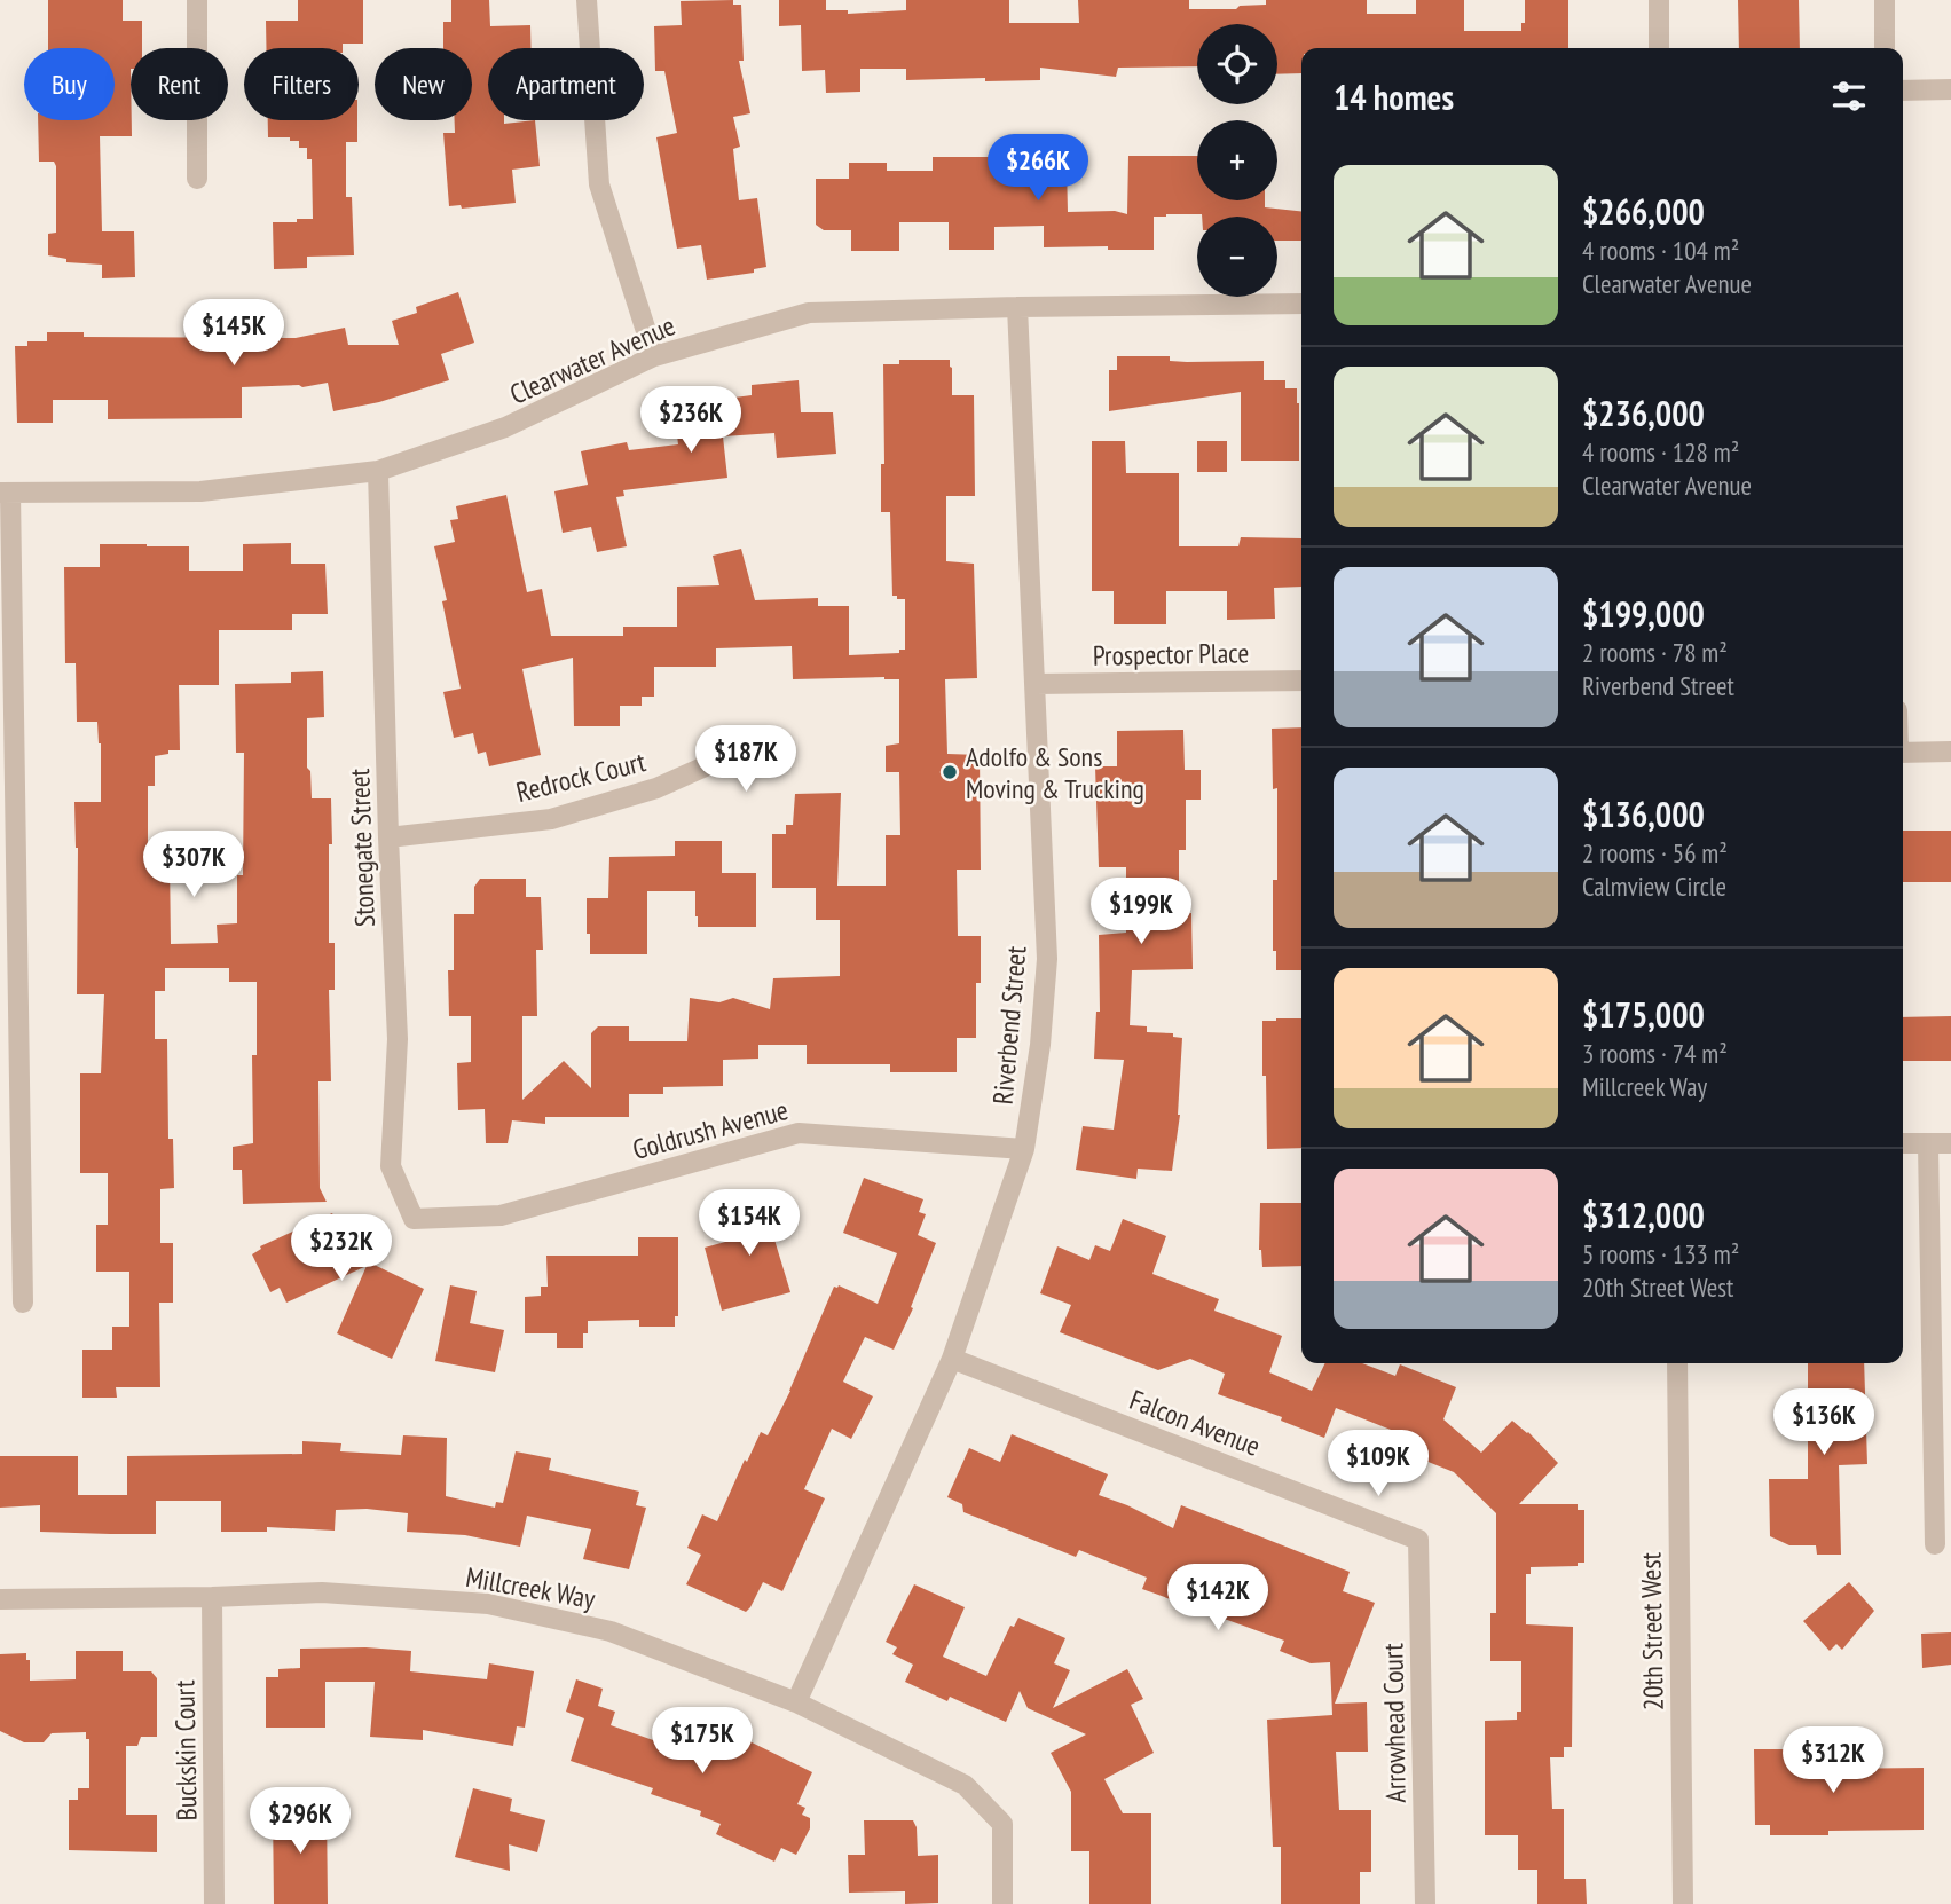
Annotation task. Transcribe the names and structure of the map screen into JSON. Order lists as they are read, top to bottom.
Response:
{
  "streets": {
    "street": [
      "Clearwater Avenue",
      "Prospector Place",
      "Redrock Court",
      "Stonegate Street",
      "Riverbend Street",
      "Goldrush Avenue",
      "Falcon Avenue",
      "Millcreek Way",
      "20th Street West",
      "Arrowhead Court",
      "Buckskin Court"
    ]
  },
  "crossings": [
    ["Clearwater Avenue", "Stonegate Street"],
    ["Clearwater Avenue", "Riverbend Street"],
    ["Prospector Place", "Riverbend Street"],
    ["Redrock Court", "Stonegate Street"],
    ["Stonegate Street", "Goldrush Avenue"],
    ["Riverbend Street", "Goldrush Avenue"],
    ["Riverbend Street", "Falcon Avenue"],
    ["Riverbend Street", "Millcreek Way"],
    ["Falcon Avenue", "Arrowhead Court"],
    ["Millcreek Way", "Buckskin Court"]
  ],
  "places": ["Adolfo & Sons Moving & Trucking"],
  "page": {
    "map_buttons": ["+", "−"],
    "chip": [
      "Buy",
      "Rent",
      "Filters",
      "New",
      "Apartment"
    ],
    "heading": "14 homes",
    "price": [
      "$266K",
      "$145K",
      "$236K",
      "$187K",
      "$307K",
      "$199K",
      "$154K",
      "$232K",
      "$136K",
      "$109K",
      "$142K",
      "$175K",
      "$312K",
      "$296K"
    ],
    "list": [
      {
        "name": "$266,000",
        "note": "4 rooms · 104 m² · Clearwater Avenue"
      },
      {
        "name": "$236,000",
        "note": "4 rooms · 128 m² · Clearwater Avenue"
      },
      {
        "name": "$199,000",
        "note": "2 rooms · 78 m² · Riverbend Street"
      },
      {
        "name": "$136,000",
        "note": "2 rooms · 56 m² · Calmview Circle"
      },
      {
        "name": "$175,000",
        "note": "3 rooms · 74 m² · Millcreek Way"
      },
      {
        "name": "$312,000",
        "note": "5 rooms · 133 m² · 20th Street West"
      }
    ]
  }
}
